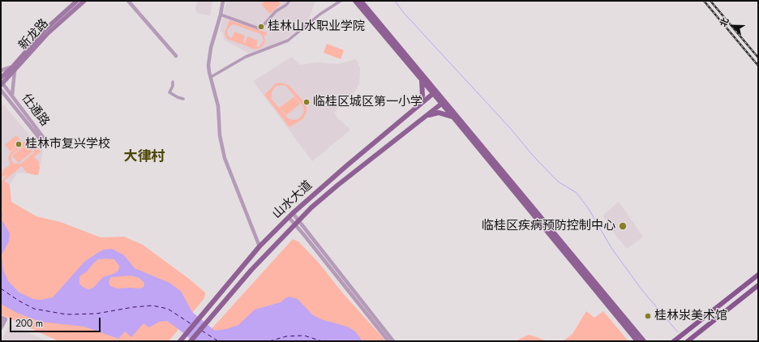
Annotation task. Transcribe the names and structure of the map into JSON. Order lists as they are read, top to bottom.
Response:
{
  "streets": {
    "main road": ["新龙路", "山水大道"],
    "street": ["仕通路"]
  },
  "crossings": [
    ["新龙路", "仕通路"]
  ],
  "districts": ["大律村"],
  "places": [
    "桂林山水职业学院",
    "临桂区城区第一小学",
    "桂林市复兴学校",
    "临桂区疾病预防控制中心",
    "桂林汖美术馆"
  ],
  "scale_bar": "200 m",
  "north": "top left"
}
